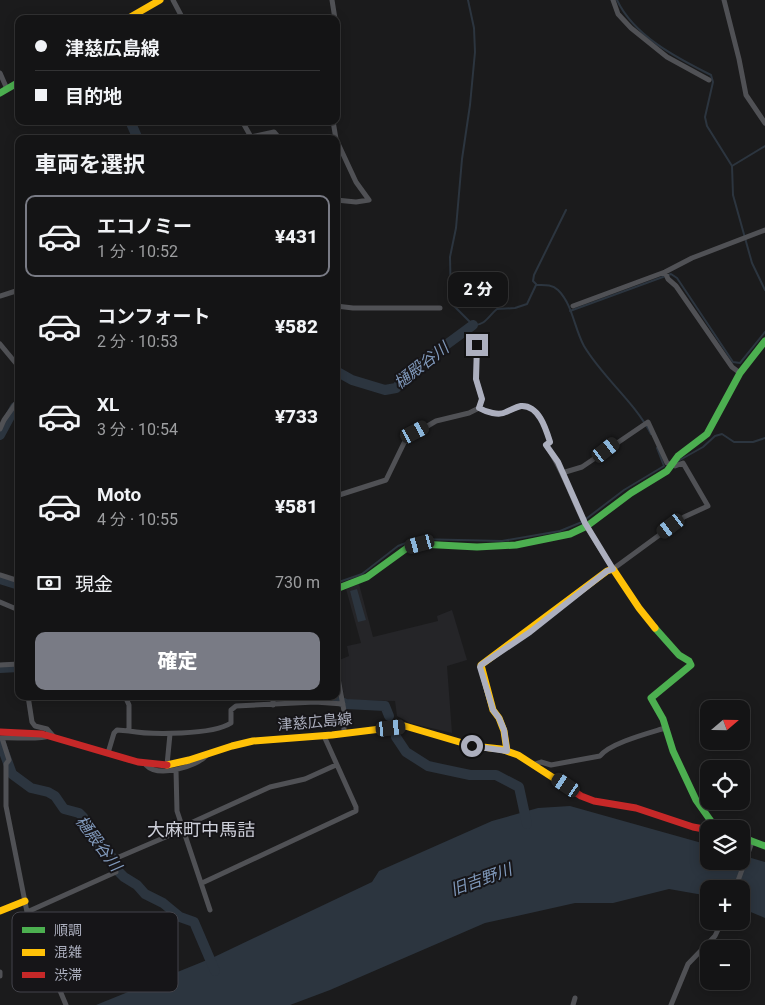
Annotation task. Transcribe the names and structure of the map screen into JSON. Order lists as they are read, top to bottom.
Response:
{
  "streets": {
    "street": ["津慈広島線"]
  },
  "districts": ["大麻町中馬詰"],
  "water": ["樋殿谷川", "旧吉野川"],
  "legend": ["順調", "混雑", "渋滞"],
  "north": "right",
  "page": {
    "banner": ["津慈広島線", "目的地"],
    "heading": "車両を選択",
    "list": [
      {
        "name": "エコノミー",
        "note": "1 分 · 10:52",
        "value": "¥431"
      },
      {
        "name": "コンフォート",
        "note": "2 分 · 10:53",
        "value": "¥582"
      },
      {
        "name": "XL",
        "note": "3 分 · 10:54",
        "value": "¥733"
      },
      {
        "name": "Moto",
        "note": "4 分 · 10:55",
        "value": "¥581"
      }
    ],
    "bubble": "2 分",
    "pay": ["現金", "730 m"],
    "buttons": "確定",
    "map_buttons": ["+", "−"]
  }
}
